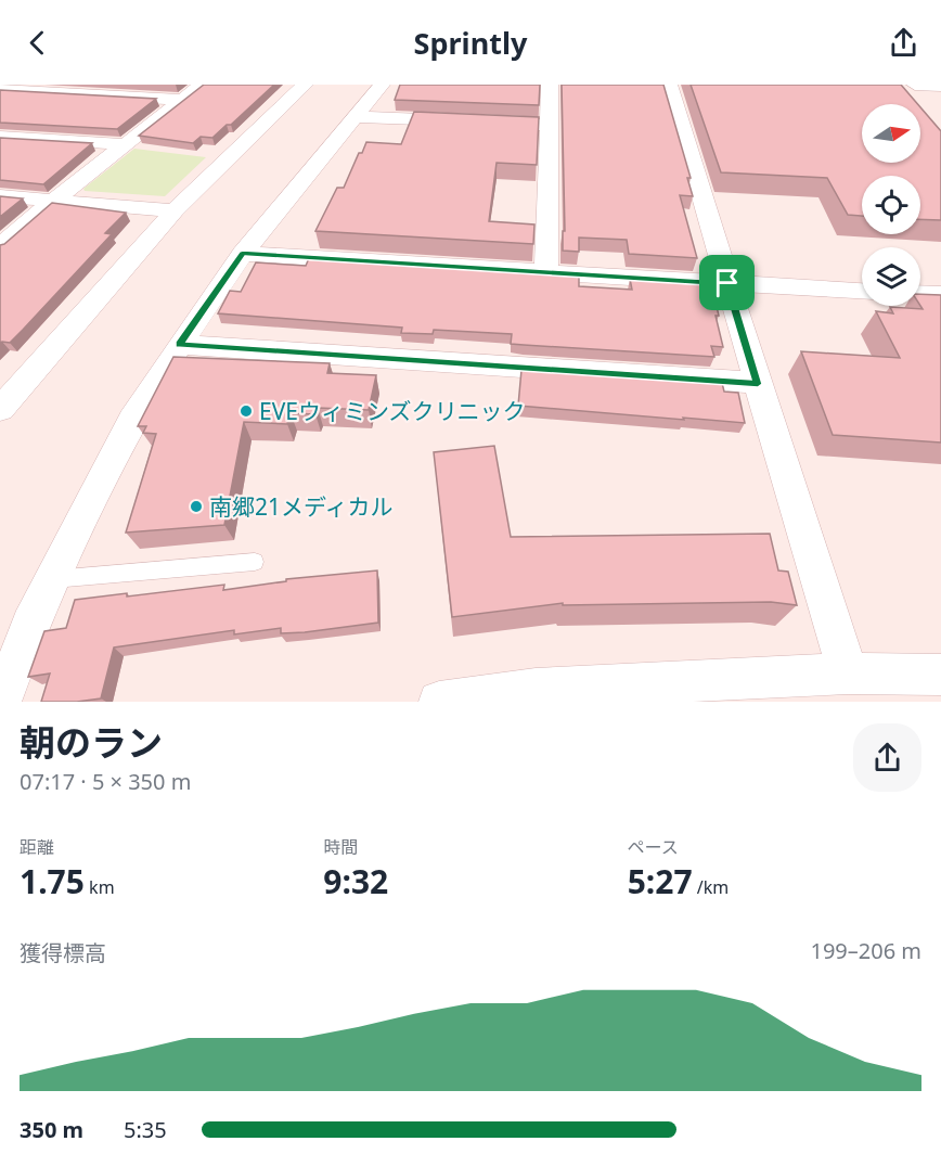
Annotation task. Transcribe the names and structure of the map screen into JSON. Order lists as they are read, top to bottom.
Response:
{
  "places": ["EVEウィミンズクリニック", "南郷21メディカル"],
  "north": "right",
  "page": {
    "header": "Sprintly",
    "heading": ["朝のラン", "07:17 · 5 × 350 m"],
    "stats": [
      ["距離", "1.75 km"],
      ["時間", "9:32"],
      ["ペース", "5:27 /km"]
    ],
    "chart": ["獲得標高", "199–206 m"],
    "list": [
      {
        "name": "350 m",
        "note": "5:35"
      }
    ]
  }
}
